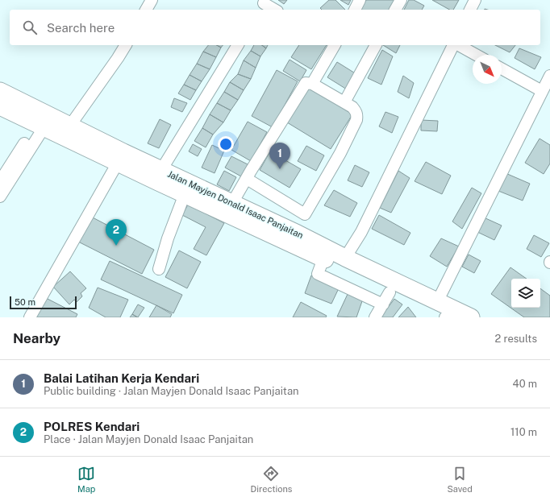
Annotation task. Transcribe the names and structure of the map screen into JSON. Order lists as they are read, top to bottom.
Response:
{
  "streets": {
    "highway": ["Jalan Mayjen Donald Isaac Panjaitan"]
  },
  "scale_bar": "50 m",
  "north": "bottom right",
  "page": {
    "search": "Search here",
    "pins": ["1", "2"],
    "scale": "50 m",
    "heading": ["Nearby", "2 results"],
    "list": [
      {
        "mark": "1",
        "name": "Balai Latihan Kerja Kendari",
        "note": "Public building · Jalan Mayjen Donald Isaac Panjaitan",
        "value": "40 m"
      },
      {
        "mark": "2",
        "name": "POLRES Kendari",
        "note": "Place · Jalan Mayjen Donald Isaac Panjaitan",
        "value": "110 m"
      }
    ],
    "nav": ["Map", "Directions", "Saved"]
  }
}
